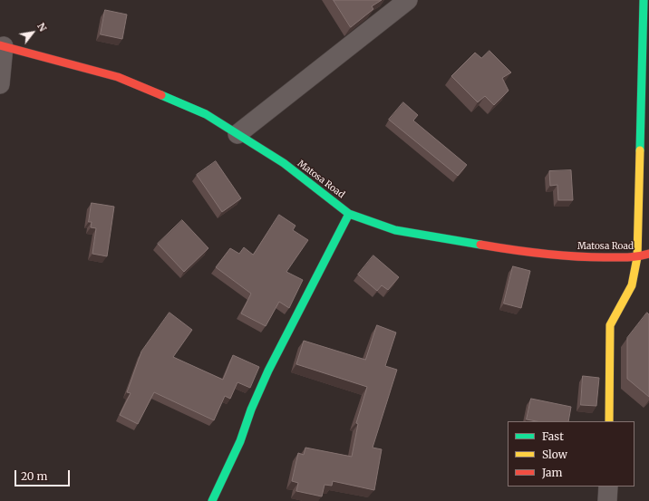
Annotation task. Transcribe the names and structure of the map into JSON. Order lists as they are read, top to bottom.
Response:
{
  "streets": {
    "street": ["Matosa Road"]
  },
  "legend": ["Fast", "Slow", "Jam"],
  "scale_bar": "20 m",
  "north": "top right"
}
